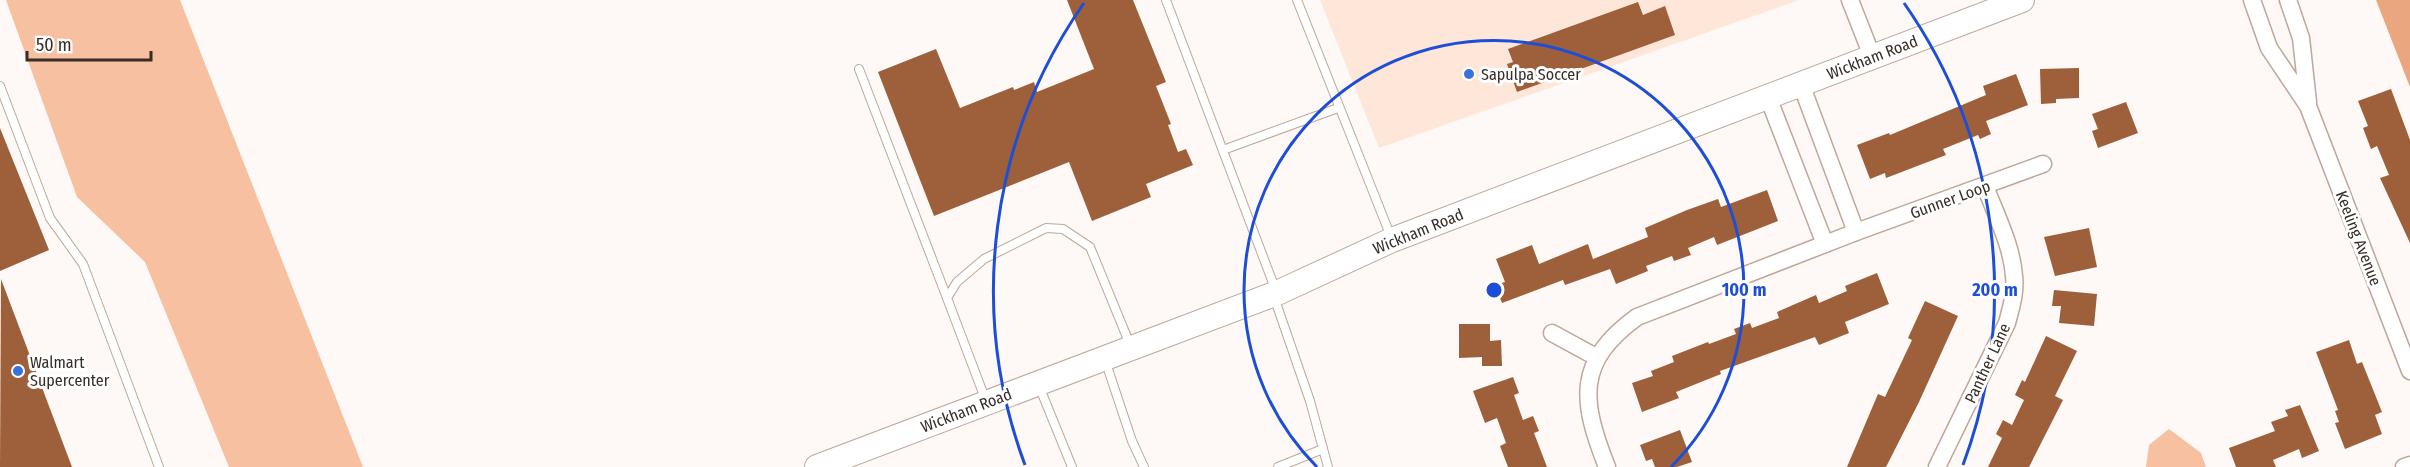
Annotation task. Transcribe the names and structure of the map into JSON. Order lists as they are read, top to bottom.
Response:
{
  "streets": {
    "street": [
      "Wickham Road",
      "Gunner Loop",
      "Keeling Avenue",
      "Panther Lane"
    ]
  },
  "crossings": [
    ["Gunner Loop", "Panther Lane"]
  ],
  "places": ["Sapulpa Soccer", "Walmart Supercenter"],
  "scale_bar": "50 m",
  "rings": ["100 m", "200 m"]
}
